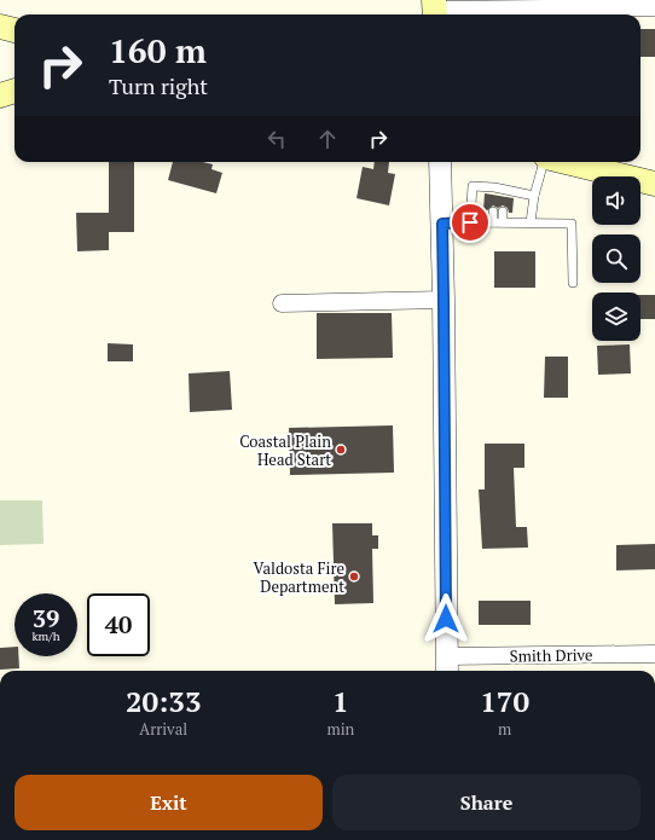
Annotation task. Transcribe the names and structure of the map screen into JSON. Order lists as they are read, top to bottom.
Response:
{
  "streets": {
    "street": ["Smith Drive"]
  },
  "places": ["Coastal Plain Head Start", "Valdosta Fire Department"],
  "page": {
    "turn": ["160 m", "Turn right"],
    "speed": "39 km/h",
    "limit": "40",
    "eta": [
      "20:33",
      "Arrival",
      "1",
      "min",
      "170",
      "m"
    ],
    "buttons": ["Exit", "Share"]
  }
}
